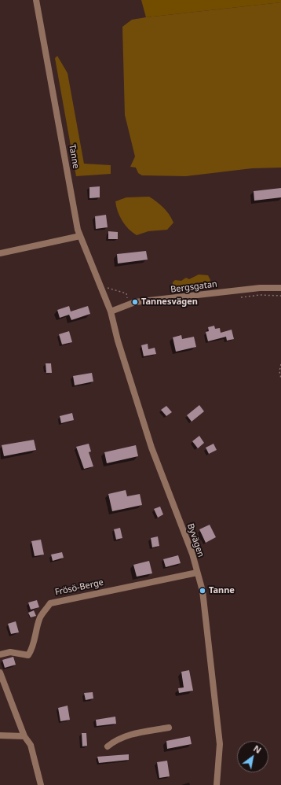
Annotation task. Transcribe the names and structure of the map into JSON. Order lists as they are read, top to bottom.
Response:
{
  "streets": {
    "street": [
      "Tanne",
      "Bergsgatan",
      "Byvägen",
      "Frösö-Berge"
    ]
  },
  "crossings": [
    ["Tanne", "Bergsgatan"],
    ["Tanne", "Byvägen"],
    ["Bergsgatan", "Byvägen"],
    ["Byvägen", "Frösö-Berge"]
  ],
  "places": ["Tannesvägen", "Tanne"],
  "north": "top right"
}
